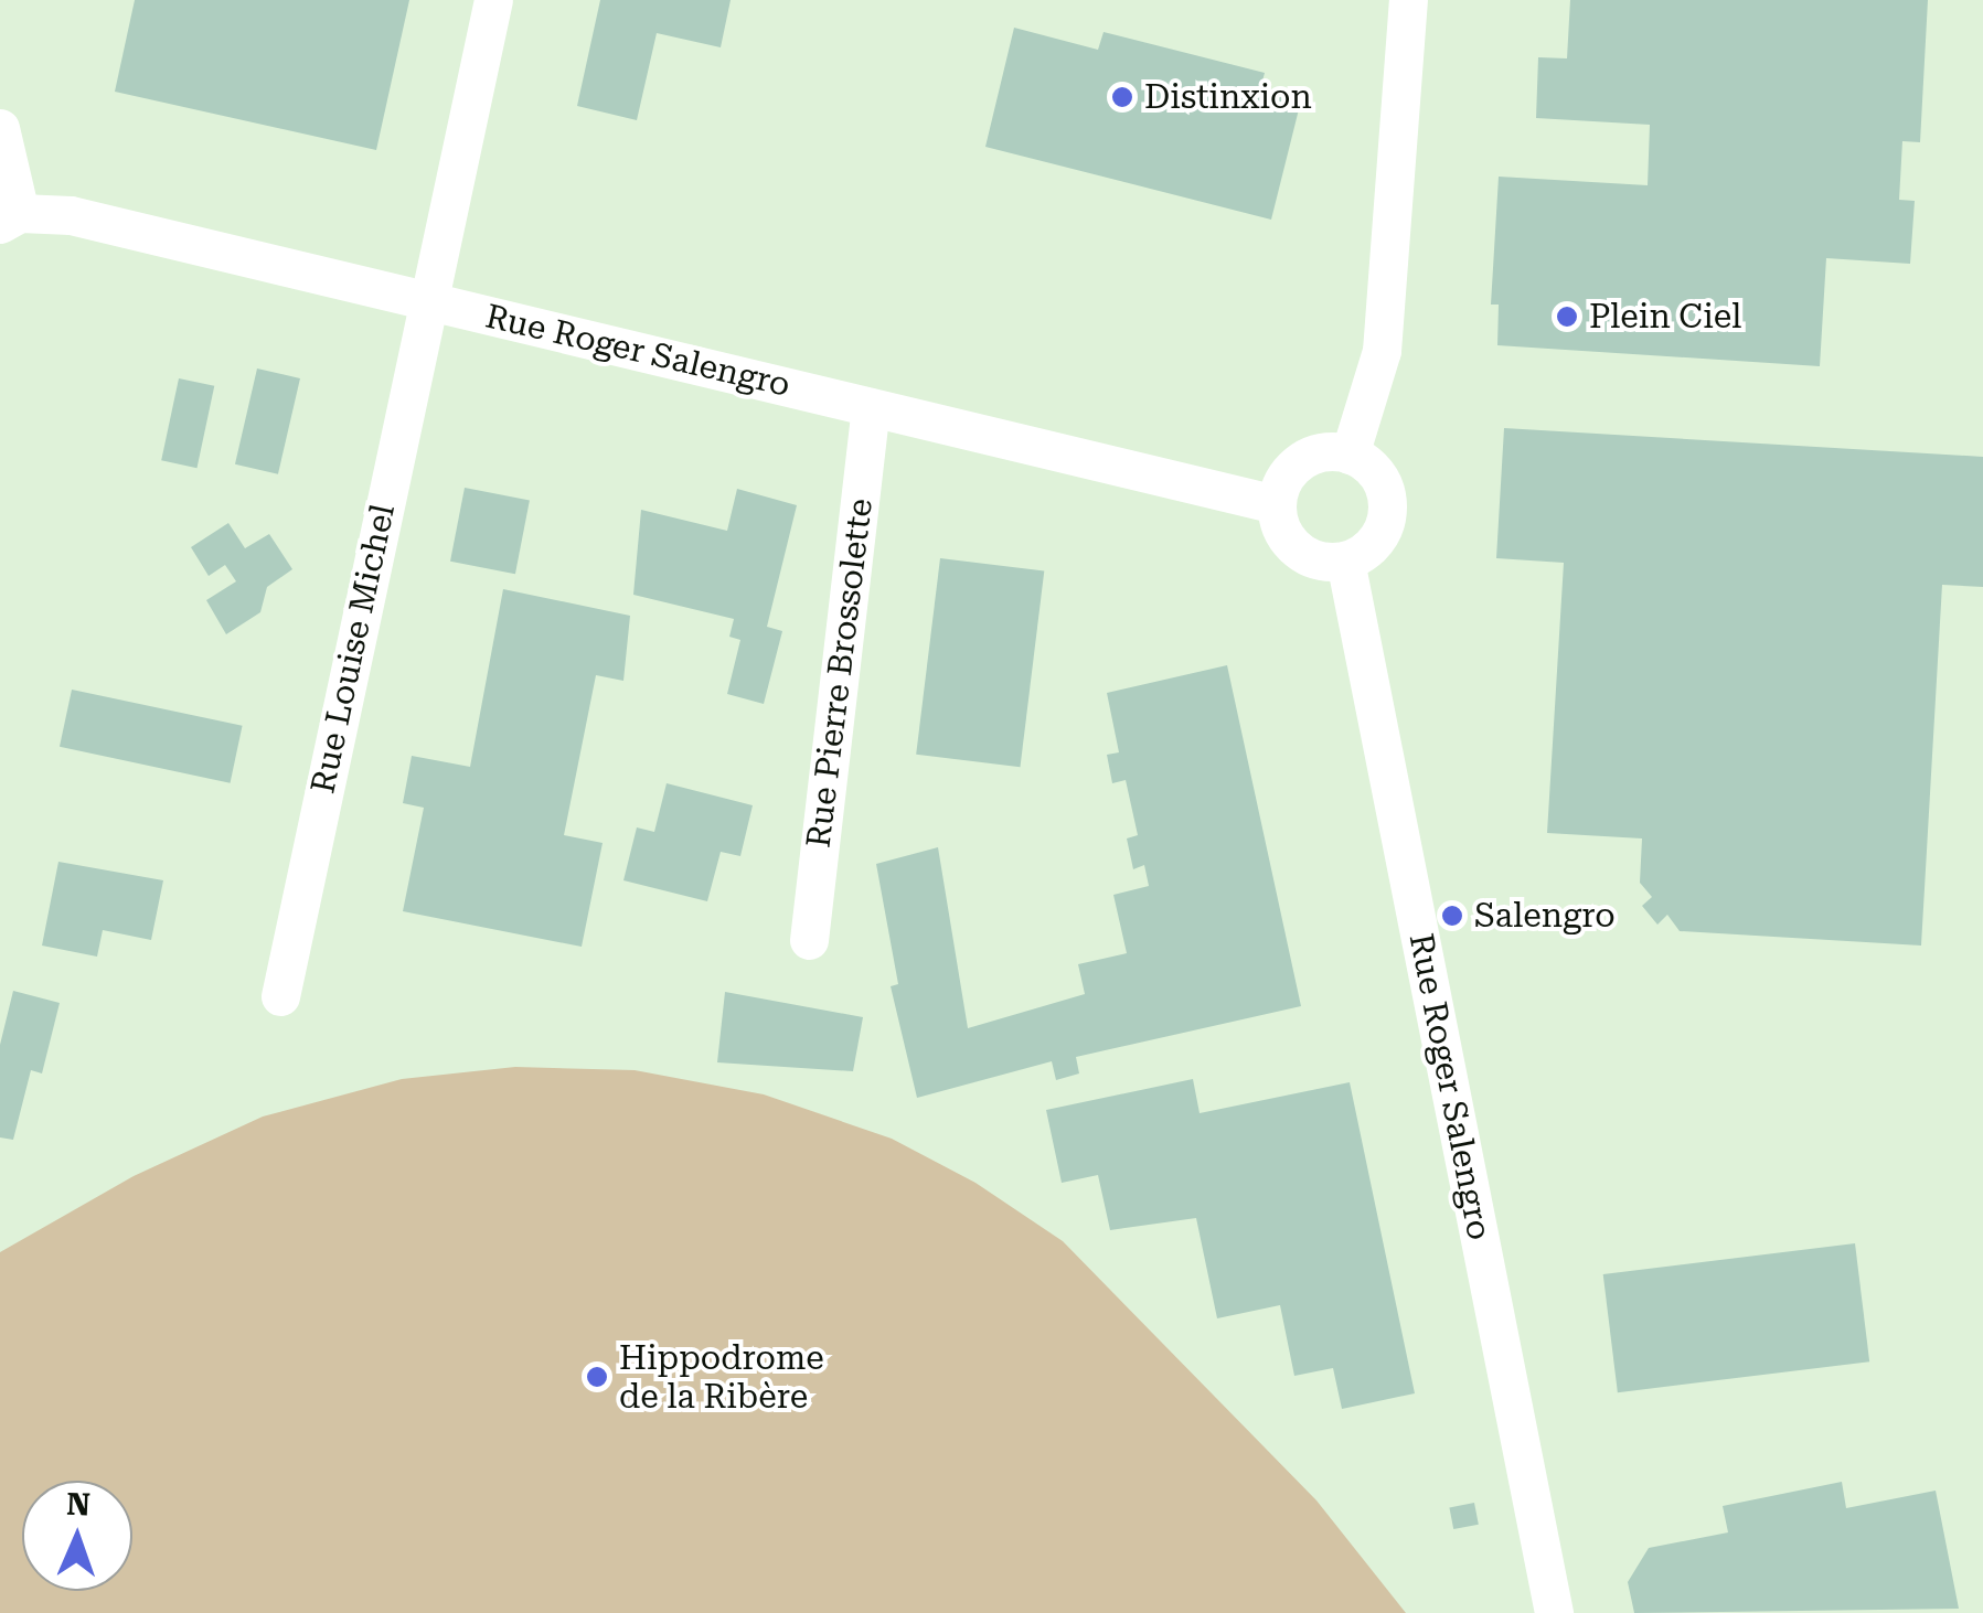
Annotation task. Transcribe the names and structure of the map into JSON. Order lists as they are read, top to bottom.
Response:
{
  "streets": {
    "street": ["Rue Roger Salengro", "Rue Louise Michel", "Rue Pierre Brossolette"]
  },
  "crossings": [
    ["Rue Roger Salengro", "Rue Louise Michel"],
    ["Rue Roger Salengro", "Rue Pierre Brossolette"]
  ],
  "places": [
    "Distinxion",
    "Plein Ciel",
    "Salengro",
    "Hippodrome de la Ribère"
  ],
  "north": "top"
}
